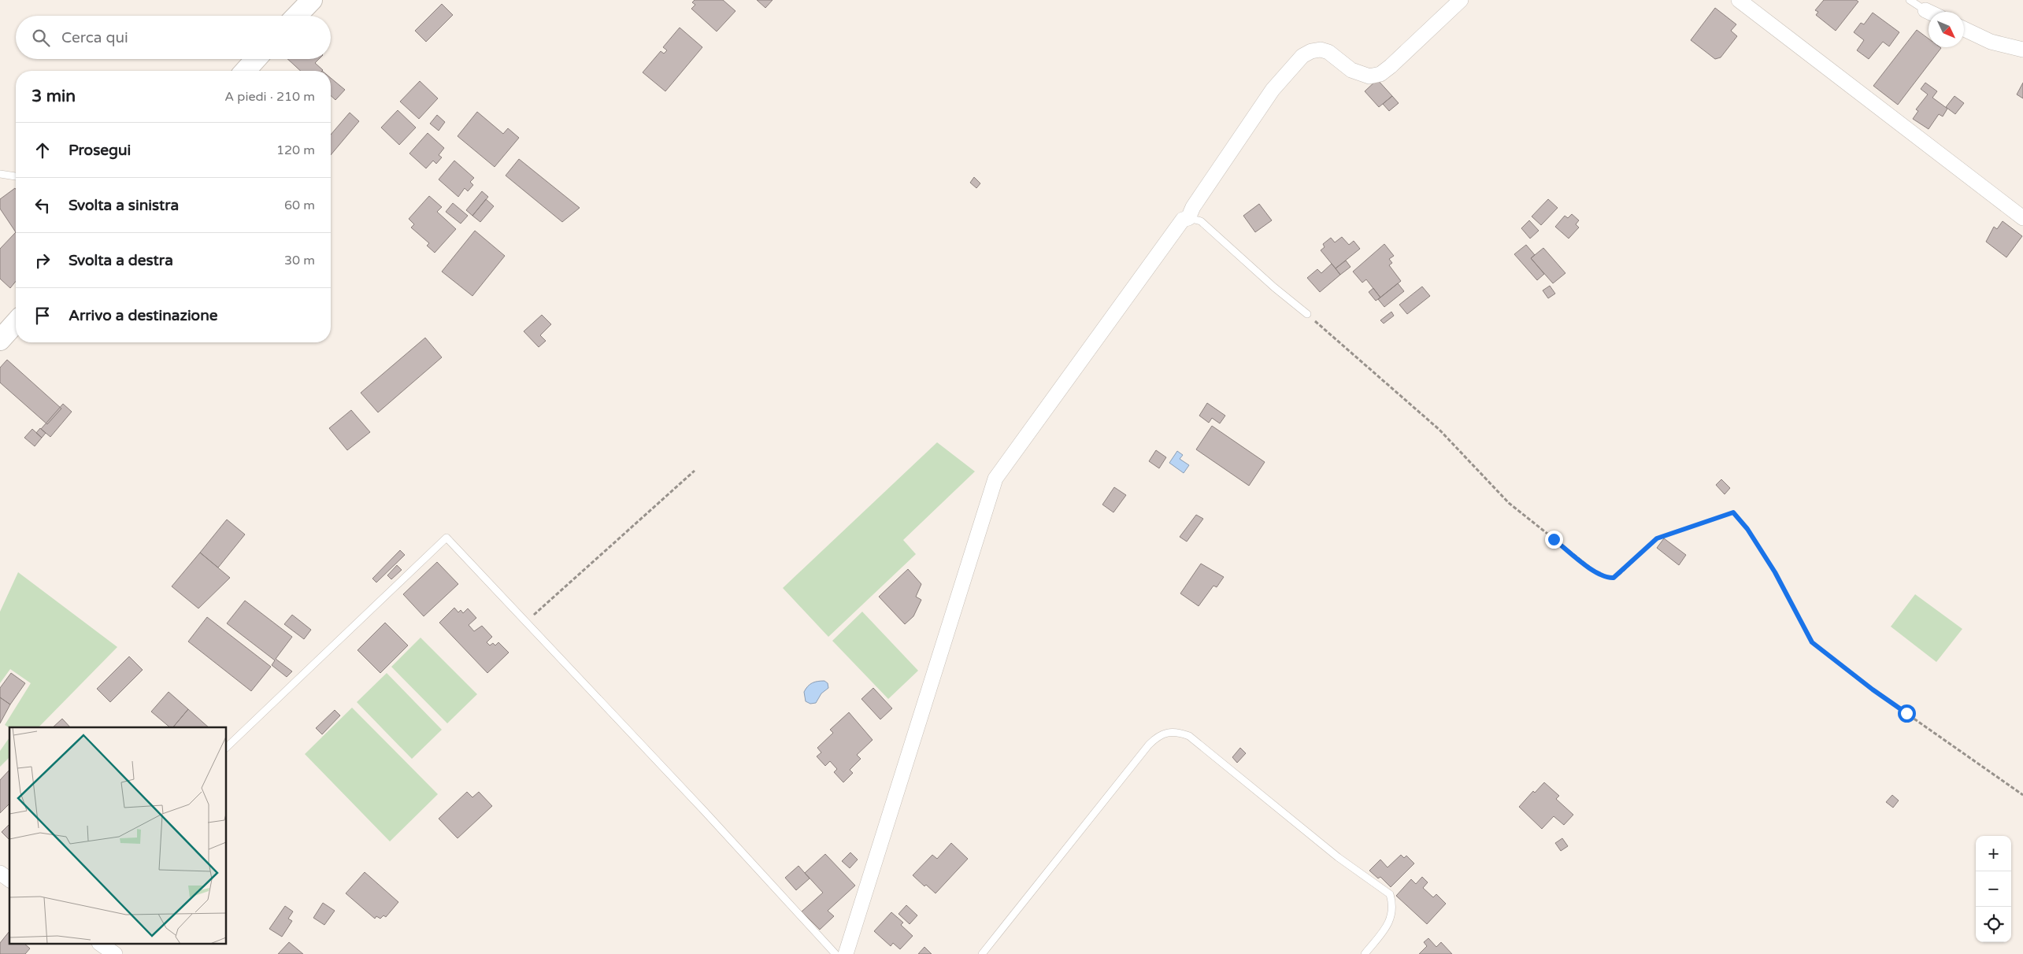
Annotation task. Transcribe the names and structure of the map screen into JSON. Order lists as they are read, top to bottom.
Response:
{
  "north": "bottom right",
  "page": {
    "search": "Cerca qui",
    "heading": ["3 min", "A piedi · 210 m"],
    "list": [
      ["Prosegui", "120 m"],
      ["Svolta a sinistra", "60 m"],
      ["Svolta a destra", "30 m"],
      "Arrivo a destinazione"
    ],
    "map_buttons": ["+", "−"]
  }
}
